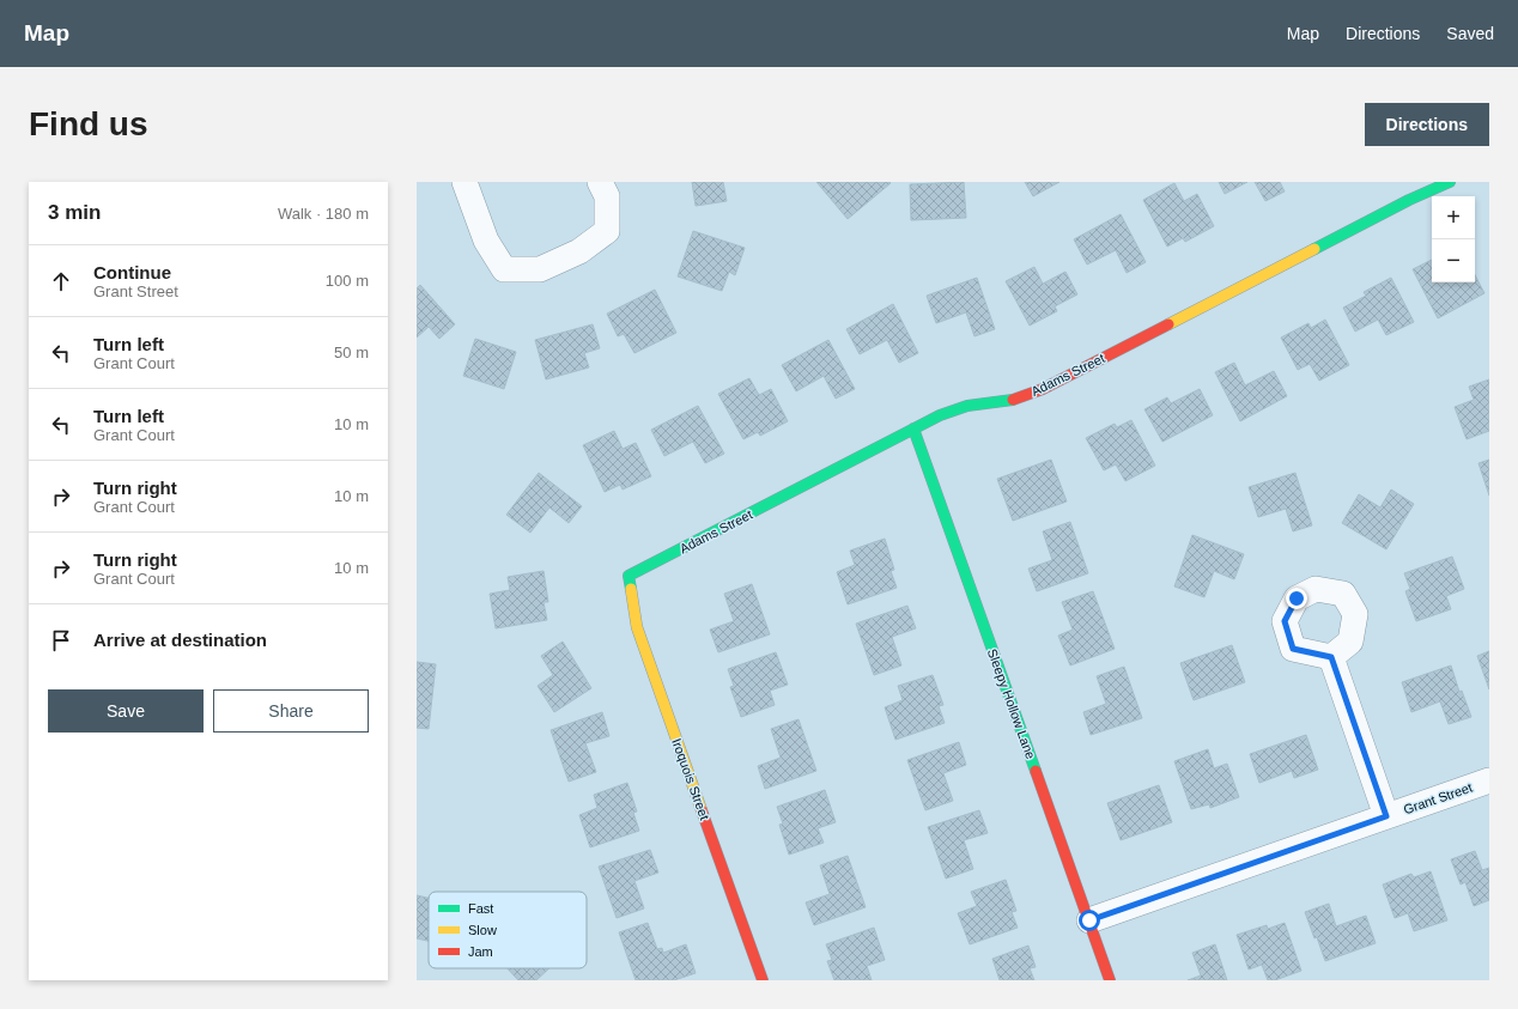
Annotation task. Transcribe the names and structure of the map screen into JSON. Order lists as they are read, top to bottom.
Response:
{
  "streets": {
    "street": [
      "Adams Street",
      "Sleepy Hollow Lane",
      "Iroquois Street",
      "Grant Street"
    ]
  },
  "crossings": [
    ["Adams Street", "Sleepy Hollow Lane"],
    ["Adams Street", "Iroquois Street"],
    ["Sleepy Hollow Lane", "Grant Street"]
  ],
  "legend": ["Fast", "Slow", "Jam"],
  "page": {
    "header": "Map",
    "nav": ["Map", "Directions", "Saved"],
    "buttons": [
      "Directions",
      ["Save", "Share"]
    ],
    "title": "Find us",
    "heading": ["3 min", "Walk · 180 m"],
    "map_buttons": ["+", "−"],
    "list": [
      ["Continue", "Grant Street", "100 m"],
      ["Turn left", "Grant Court", "50 m"],
      ["Turn left", "Grant Court", "10 m"],
      ["Turn right", "Grant Court", "10 m"],
      ["Turn right", "Grant Court", "10 m"],
      "Arrive at destination"
    ]
  }
}
